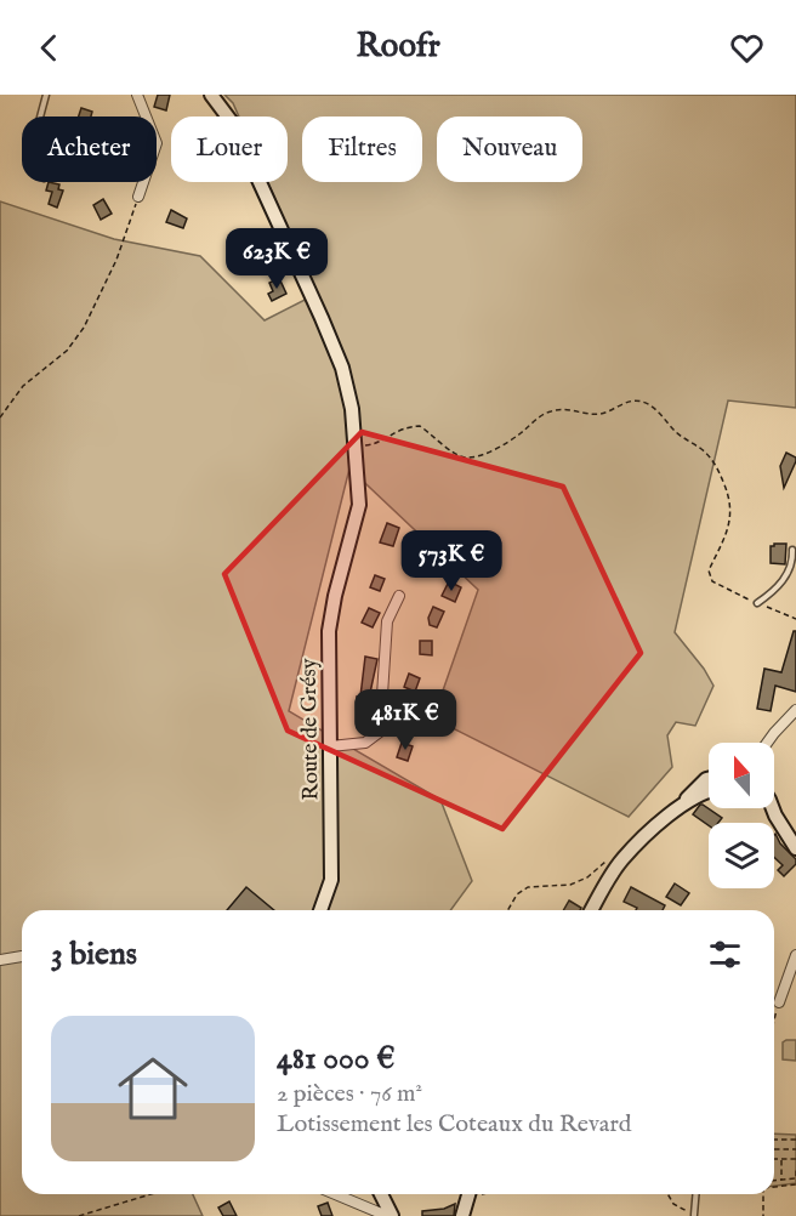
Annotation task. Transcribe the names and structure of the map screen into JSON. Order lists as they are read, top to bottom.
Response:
{
  "streets": {
    "main road": ["Route de Grésy"]
  },
  "north": "top",
  "page": {
    "header": "Roofr",
    "chip": [
      "Acheter",
      "Louer",
      "Filtres",
      "Nouveau"
    ],
    "price": ["623K €", "573K €", "481K €"],
    "heading": "3 biens",
    "list": [
      {
        "name": "481 000 €",
        "note": "2 pièces · 76 m² · Lotissement les Coteaux du Revard"
      }
    ]
  }
}
